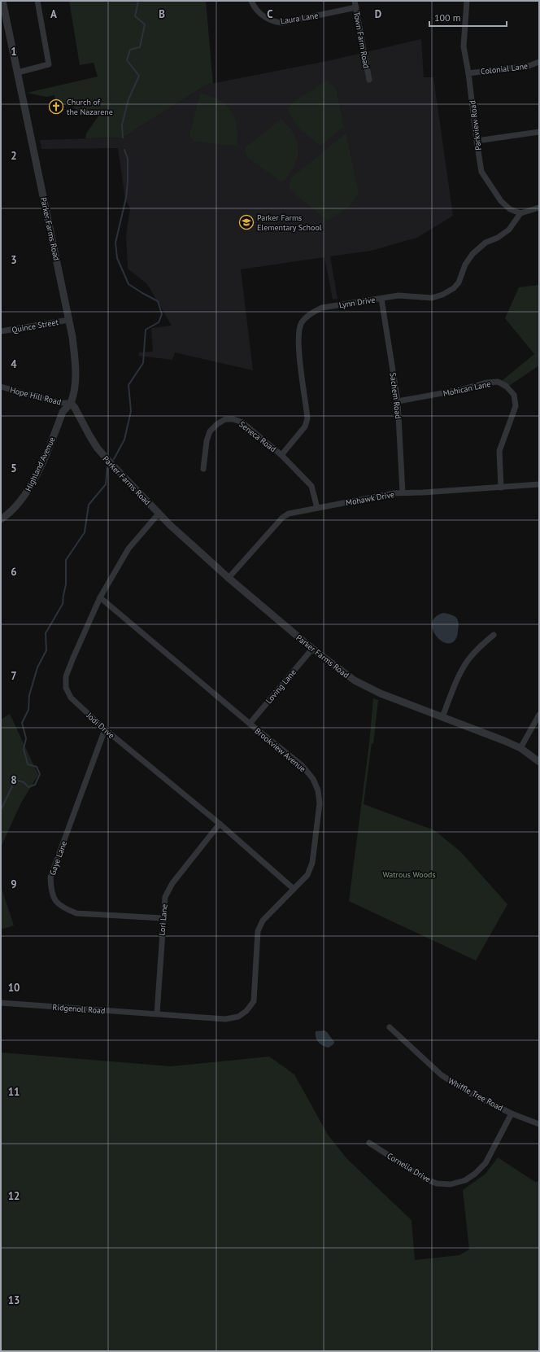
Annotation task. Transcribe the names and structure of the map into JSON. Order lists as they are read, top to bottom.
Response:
{
  "streets": {
    "street": [
      "Laura Lane",
      "Town Farm Road",
      "Colonial Lane",
      "Parkview Road",
      "Parker Farms Road",
      "Lynn Drive",
      "Quince Street",
      "Mohican Lane",
      "Hope Hill Road",
      "Sachem Road",
      "Seneca Road",
      "Highland Avenue",
      "Mohawk Drive",
      "Loving Lane",
      "Jodi Drive",
      "Brookview Avenue",
      "Gaye Lane",
      "Lori Lane",
      "Ridgenoll Road",
      "Whiffle Tree Road",
      "Cornelia Drive"
    ]
  },
  "crossings": [
    ["Laura Lane", "Town Farm Road"],
    ["Colonial Lane", "Parkview Road"],
    ["Parkview Road", "Lynn Drive"],
    ["Parker Farms Road", "Quince Street"],
    ["Parker Farms Road", "Hope Hill Road"],
    ["Parker Farms Road", "Highland Avenue"],
    ["Parker Farms Road", "Mohawk Drive"],
    ["Parker Farms Road", "Loving Lane"],
    ["Parker Farms Road", "Jodi Drive"],
    ["Lynn Drive", "Sachem Road"],
    ["Lynn Drive", "Seneca Road"],
    ["Mohican Lane", "Sachem Road"],
    ["Mohican Lane", "Mohawk Drive"],
    ["Hope Hill Road", "Highland Avenue"],
    ["Sachem Road", "Mohawk Drive"],
    ["Seneca Road", "Mohawk Drive"],
    ["Loving Lane", "Brookview Avenue"],
    ["Jodi Drive", "Brookview Avenue"],
    ["Jodi Drive", "Gaye Lane"],
    ["Jodi Drive", "Lori Lane"],
    ["Brookview Avenue", "Lori Lane"],
    ["Brookview Avenue", "Ridgenoll Road"],
    ["Gaye Lane", "Lori Lane"],
    ["Lori Lane", "Ridgenoll Road"],
    ["Whiffle Tree Road", "Cornelia Drive"]
  ],
  "parks": ["Watrous Woods"],
  "places": {
    "church": ["Church of the Nazarene"],
    "school or university": ["Parker Farms Elementary School"]
  },
  "scale_bar": "100 m",
  "grid": {
    "columns": [
      "A",
      "B",
      "C",
      "D"
    ],
    "rows": [
      "1",
      "2",
      "3",
      "4",
      "5",
      "6",
      "7",
      "8",
      "9",
      "10",
      "11",
      "12",
      "13"
    ]
  }
}
